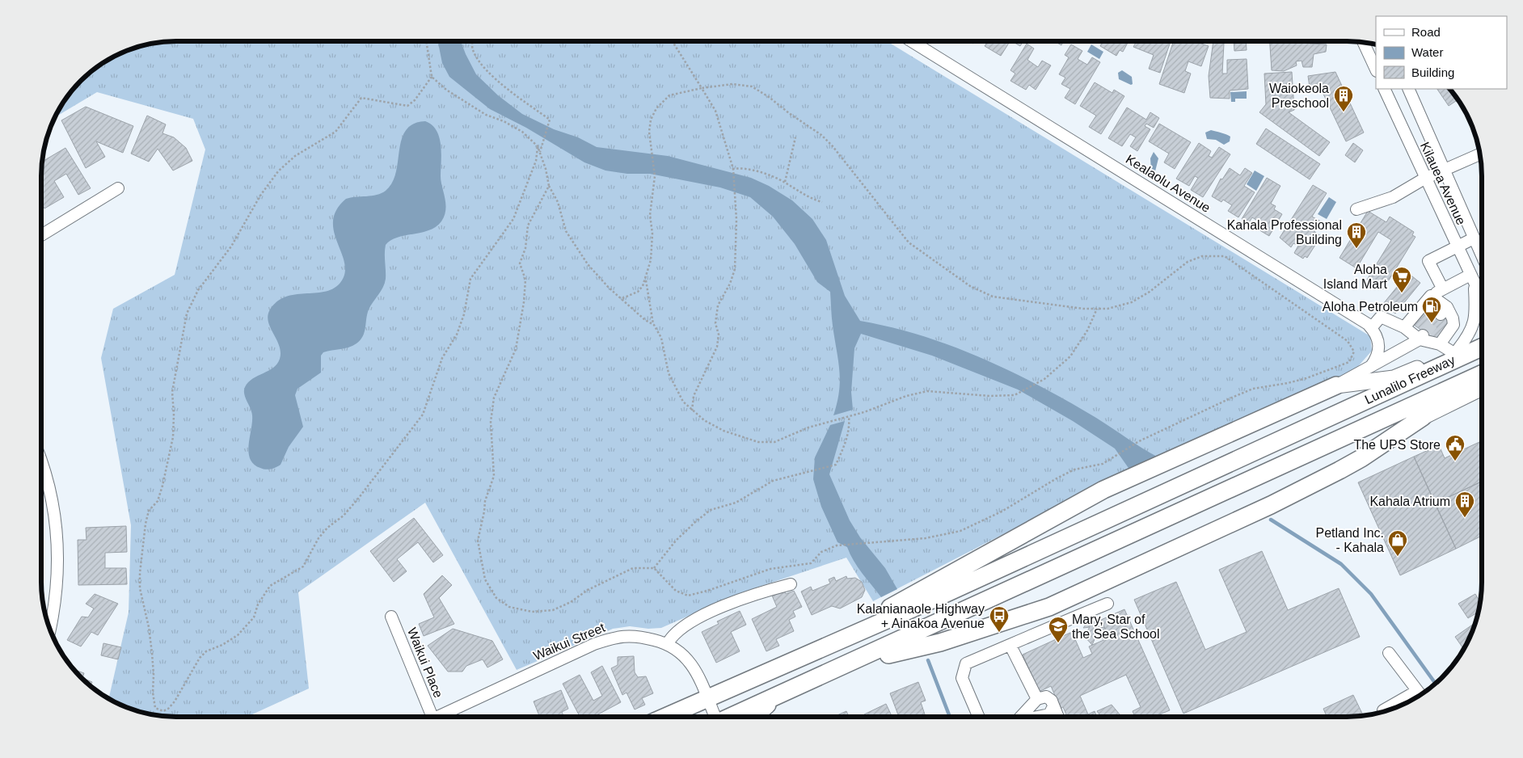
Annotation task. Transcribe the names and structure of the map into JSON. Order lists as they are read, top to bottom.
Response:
{
  "streets": {
    "highway": ["Lunalilo Freeway"],
    "street": [
      "Kealaolu Avenue",
      "Kilauea Avenue",
      "Waikui Street",
      "Waikui Place"
    ]
  },
  "places": {
    "building": ["Waiokeola Preschool", "Kahala Professional Building", "Kahala Atrium"],
    "supermarket": ["Aloha Island Mart"],
    "fuel station": ["Aloha Petroleum"],
    "public building": ["The UPS Store"],
    "shop": ["Petland Inc. - Kahala"],
    "bus stop": ["Kalanianaole Highway + Ainakoa Avenue"],
    "school or university": ["Mary, Star of the Sea School"]
  },
  "legend": ["Road", "Water", "Building"]
}
